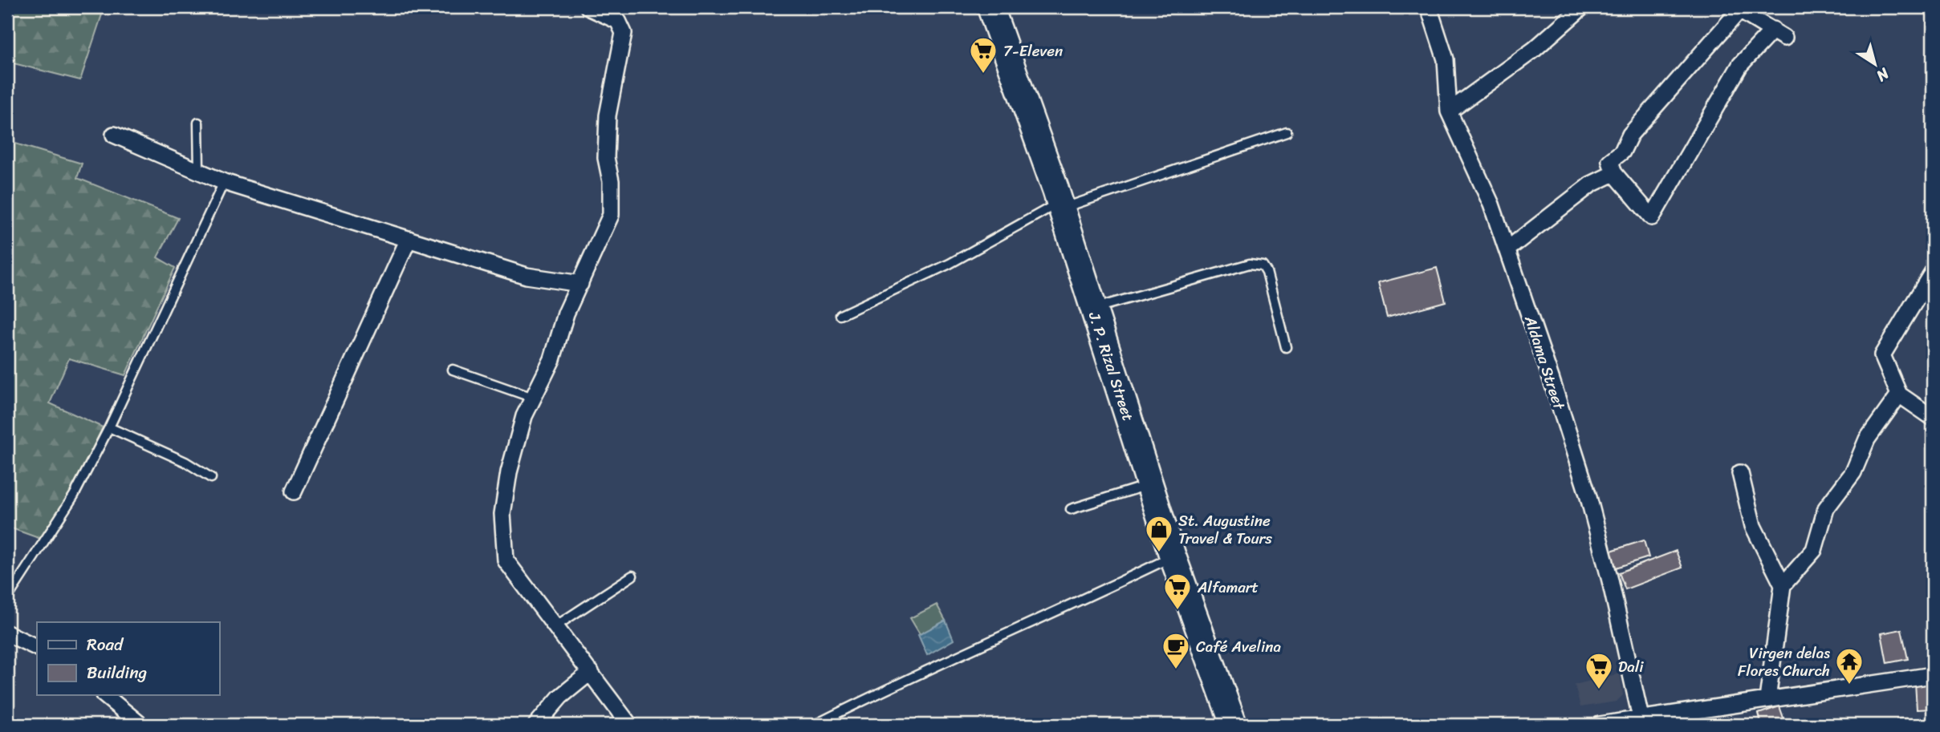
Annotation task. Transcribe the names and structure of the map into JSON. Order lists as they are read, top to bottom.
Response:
{
  "streets": {
    "main road": ["J. P. Rizal Street"],
    "street": ["Aldama Street"]
  },
  "places": {
    "supermarket": ["7-Eleven", "Alfamart", "Dali"],
    "shop": ["St. Augustine Travel & Tours"],
    "cafe": ["Café Avelina"],
    "temple": ["Virgen delas Flores Church"]
  },
  "legend": ["Road", "Building"],
  "north": "bottom right"
}
